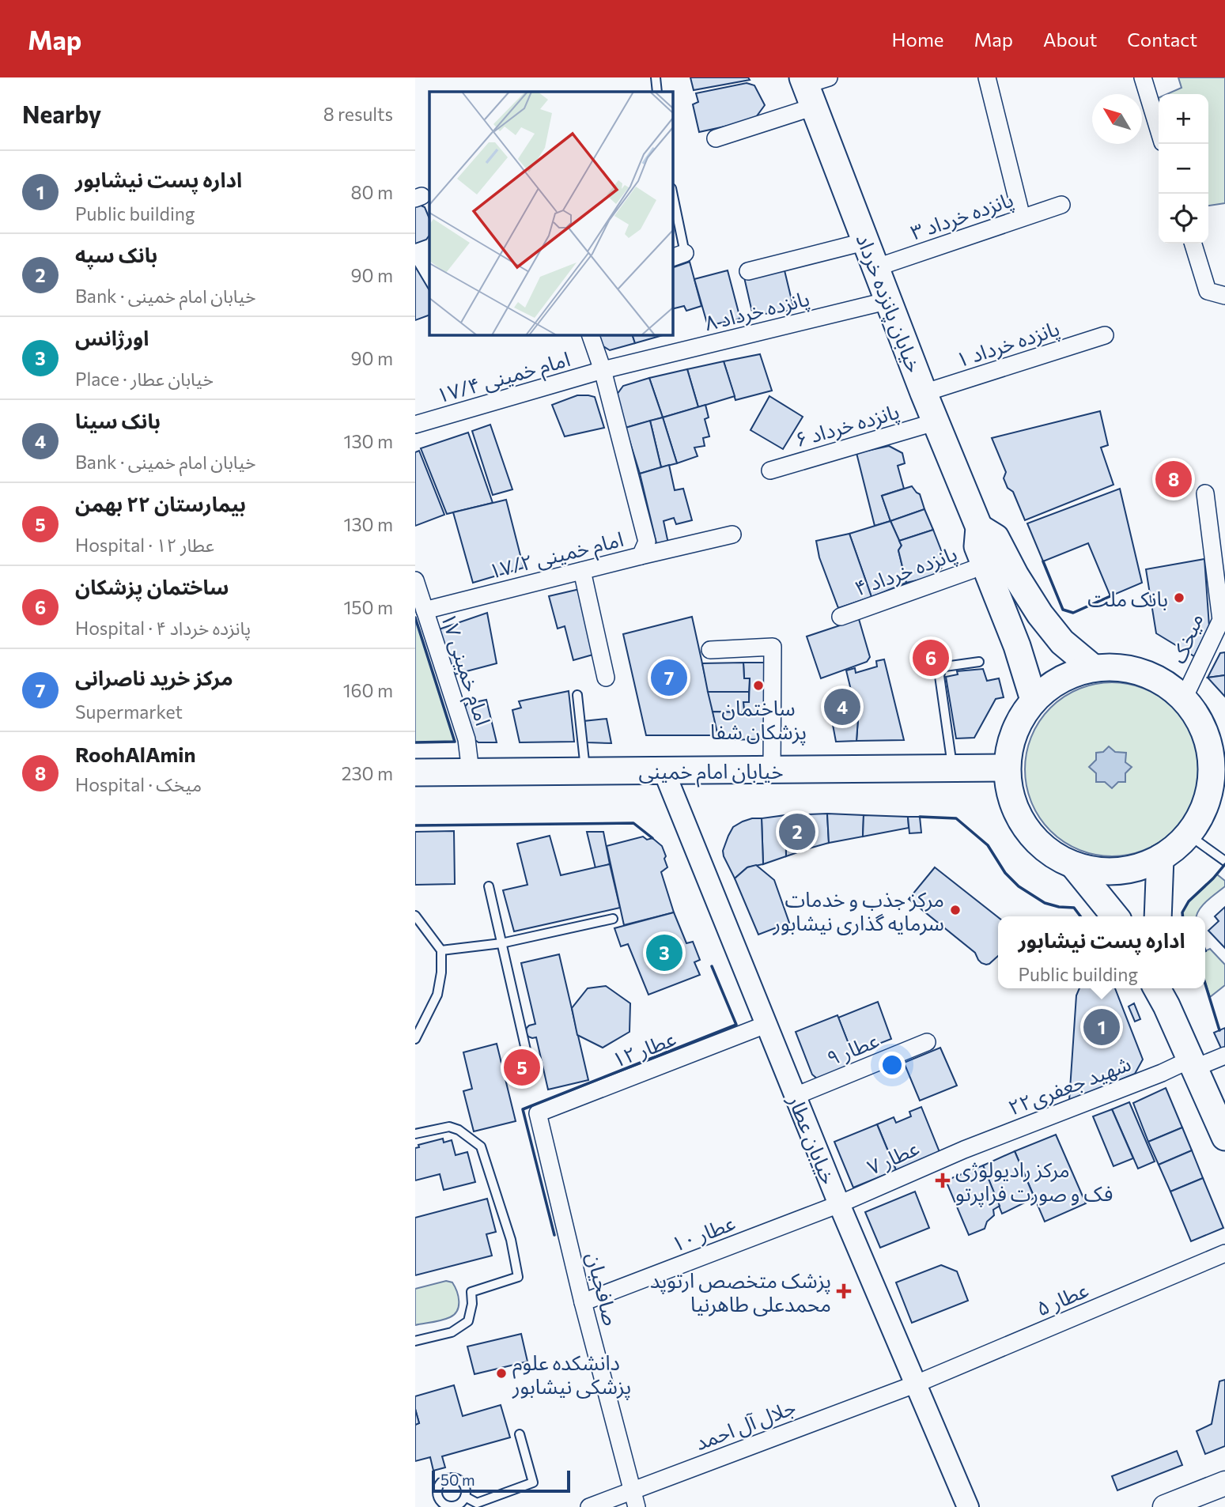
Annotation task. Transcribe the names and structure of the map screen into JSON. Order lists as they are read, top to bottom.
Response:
{
  "streets": {
    "main road": ["خیابان پانزده خرداد", "خیابان امام خمینی"],
    "street": [
      "پانزده خرداد ۳",
      "پانزده خرداد ۸",
      "پانزده خرداد ۱",
      "امام خمینی ۱۷/۴",
      "پانزده خرداد ۶",
      "امام خمینی ۱۷/۲",
      "پانزده خرداد ۴",
      "میخک",
      "امام خمینی ۱۷",
      "عطار ۱۲",
      "عطار ۹",
      "شهید جعفری۲۲",
      "خیابان عطار",
      "عطار ۷",
      "عطار ۱۰",
      "صافحیان",
      "عطار ۵",
      "جلال آل احمد"
    ]
  },
  "crossings": [
    ["پانزده خرداد ۳", "خیابان پانزده خرداد"],
    ["خیابان پانزده خرداد", "پانزده خرداد ۸"],
    ["خیابان پانزده خرداد", "پانزده خرداد ۱"],
    ["خیابان پانزده خرداد", "پانزده خرداد ۶"],
    ["خیابان پانزده خرداد", "پانزده خرداد ۴"],
    ["پانزده خرداد ۸", "امام خمینی ۱۷/۴"],
    ["پانزده خرداد ۸", "امام خمینی ۱۷/۲"],
    ["امام خمینی ۱۷/۴", "امام خمینی ۱۷/۲"],
    ["امام خمینی ۱۷/۲", "امام خمینی ۱۷"],
    ["امام خمینی ۱۷", "خیابان امام خمینی"],
    ["خیابان امام خمینی", "خیابان عطار"],
    ["عطار ۱۲", "خیابان عطار"],
    ["عطار ۱۲", "صافحیان"],
    ["عطار ۹", "خیابان عطار"],
    ["شهید جعفری۲۲", "عطار ۷"],
    ["خیابان عطار", "عطار ۷"],
    ["خیابان عطار", "عطار ۱۰"],
    ["خیابان عطار", "عطار ۵"],
    ["خیابان عطار", "جلال آل احمد"],
    ["عطار ۷", "عطار ۱۰"],
    ["عطار ۱۰", "صافحیان"],
    ["صافحیان", "جلال آل احمد"],
    ["عطار ۵", "جلال آل احمد"]
  ],
  "places": {
    "other": [
      "بانک ملت",
      "ساختمان پزشکان شفا",
      "مرکز جذب و خدمات سرمایه گذاری نیشابور",
      "دانشکده علوم پزشکی نیشابور"
    ],
    "health": ["مرکز رادیولوژی فک و صورت فراپرتو", "پزشک متخصص ارتوپد محمدعلی طاهرنیا"]
  },
  "scale_bar": "50 m",
  "north": "top left",
  "page": {
    "header": "Map",
    "nav": [
      "Home",
      "Map",
      "About",
      "Contact"
    ],
    "heading": ["Nearby", "8 results"],
    "map_buttons": ["+", "−"],
    "list": [
      {
        "mark": "1",
        "name": "اداره پست نیشابور",
        "note": "Public building",
        "value": "80 m"
      },
      {
        "mark": "2",
        "name": "بانک سپه",
        "note": "Bank · خیابان امام خمینی",
        "value": "90 m"
      },
      {
        "mark": "3",
        "name": "اورژانس",
        "note": "Place · خیابان عطار",
        "value": "90 m"
      },
      {
        "mark": "4",
        "name": "بانک سینا",
        "note": "Bank · خیابان امام خمینی",
        "value": "130 m"
      },
      {
        "mark": "5",
        "name": "بیمارستان ۲۲ بهمن",
        "note": "Hospital · عطار ۱۲",
        "value": "130 m"
      },
      {
        "mark": "6",
        "name": "ساختمان پزشکان",
        "note": "Hospital · پانزده خرداد ۴",
        "value": "150 m"
      },
      {
        "mark": "7",
        "name": "مرکز خرید ناصرانی",
        "note": "Supermarket",
        "value": "160 m"
      },
      {
        "mark": "8",
        "name": "RoohAlAmin",
        "note": "Hospital · میخک",
        "value": "230 m"
      }
    ],
    "pins": [
      "8",
      "6",
      "7",
      "4",
      "2",
      "3",
      "1",
      "5"
    ],
    "popup": ["اداره پست نیشابور", "Public building"],
    "scale": "50 m"
  }
}
